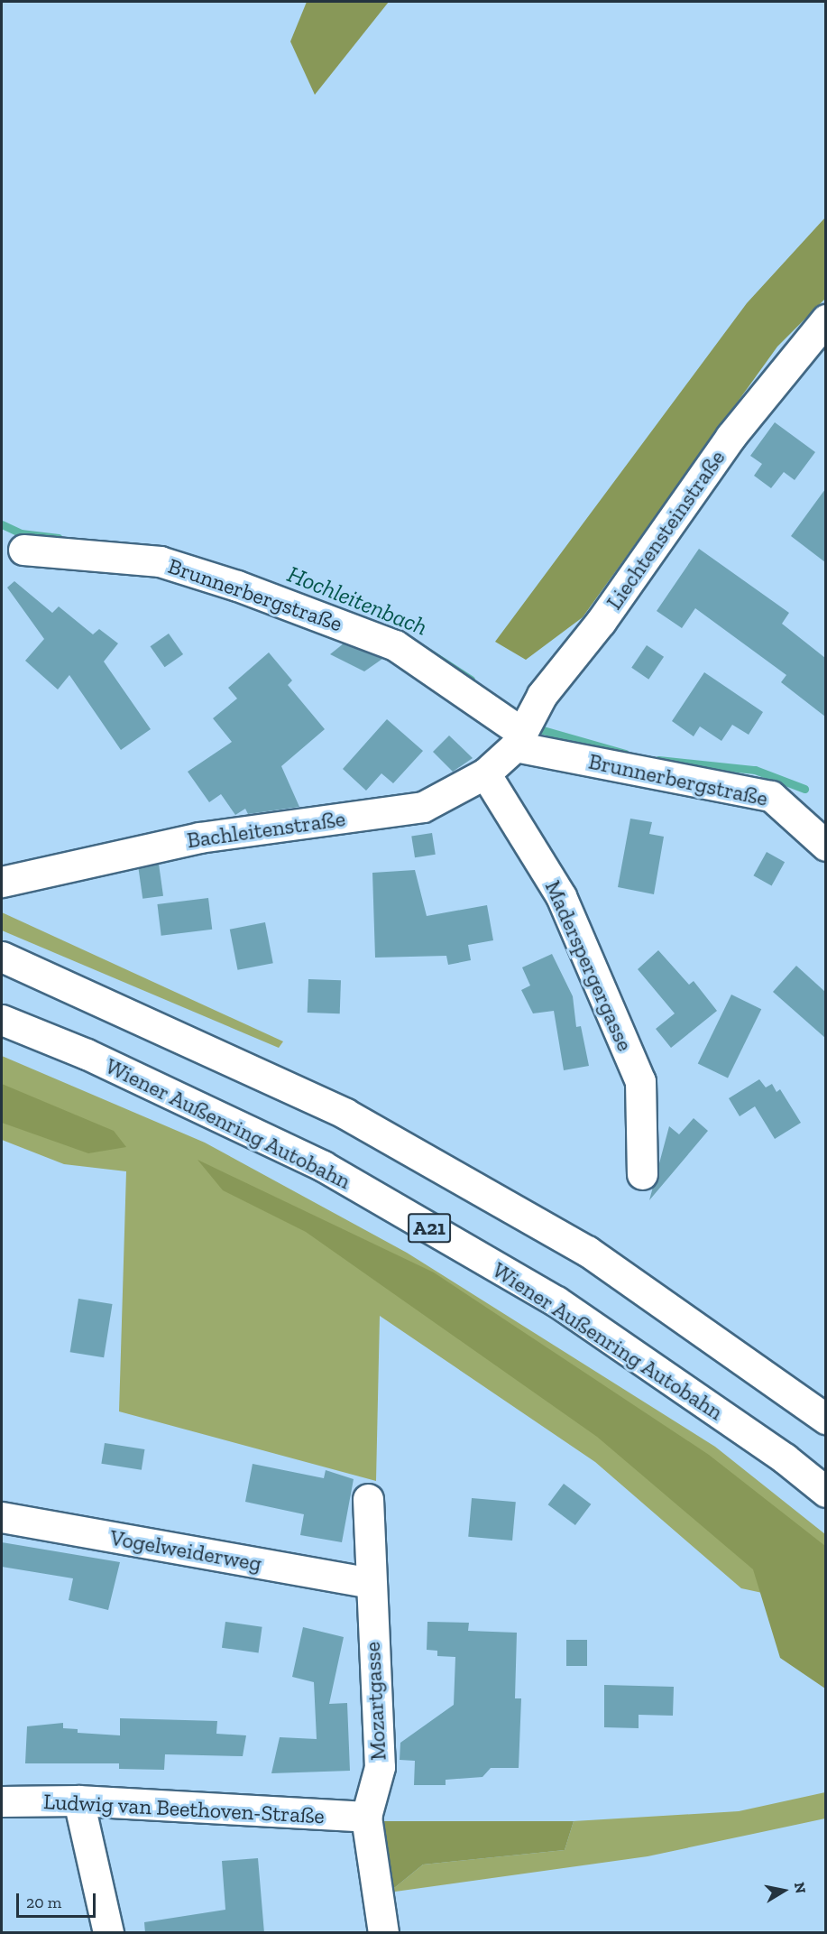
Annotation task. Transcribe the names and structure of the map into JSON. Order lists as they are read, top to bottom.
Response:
{
  "streets": {
    "main road": [
      "Liechtensteinstraße",
      "Brunnerbergstraße",
      "Bachleitenstraße",
      "Maderspergergasse",
      "Wiener Außenring Autobahn",
      "A21",
      "Vogelweiderweg",
      "Mozartgasse",
      "Ludwig van Beethoven-Straße"
    ]
  },
  "crossings": [
    ["Liechtensteinstraße", "Brunnerbergstraße"],
    ["Liechtensteinstraße", "Bachleitenstraße"],
    ["Brunnerbergstraße", "Bachleitenstraße"],
    ["Bachleitenstraße", "Maderspergergasse"],
    ["Vogelweiderweg", "Mozartgasse"],
    ["Mozartgasse", "Ludwig van Beethoven-Straße"]
  ],
  "water": ["Hochleitenbach"],
  "scale_bar": "20 m",
  "north": "right"
}
